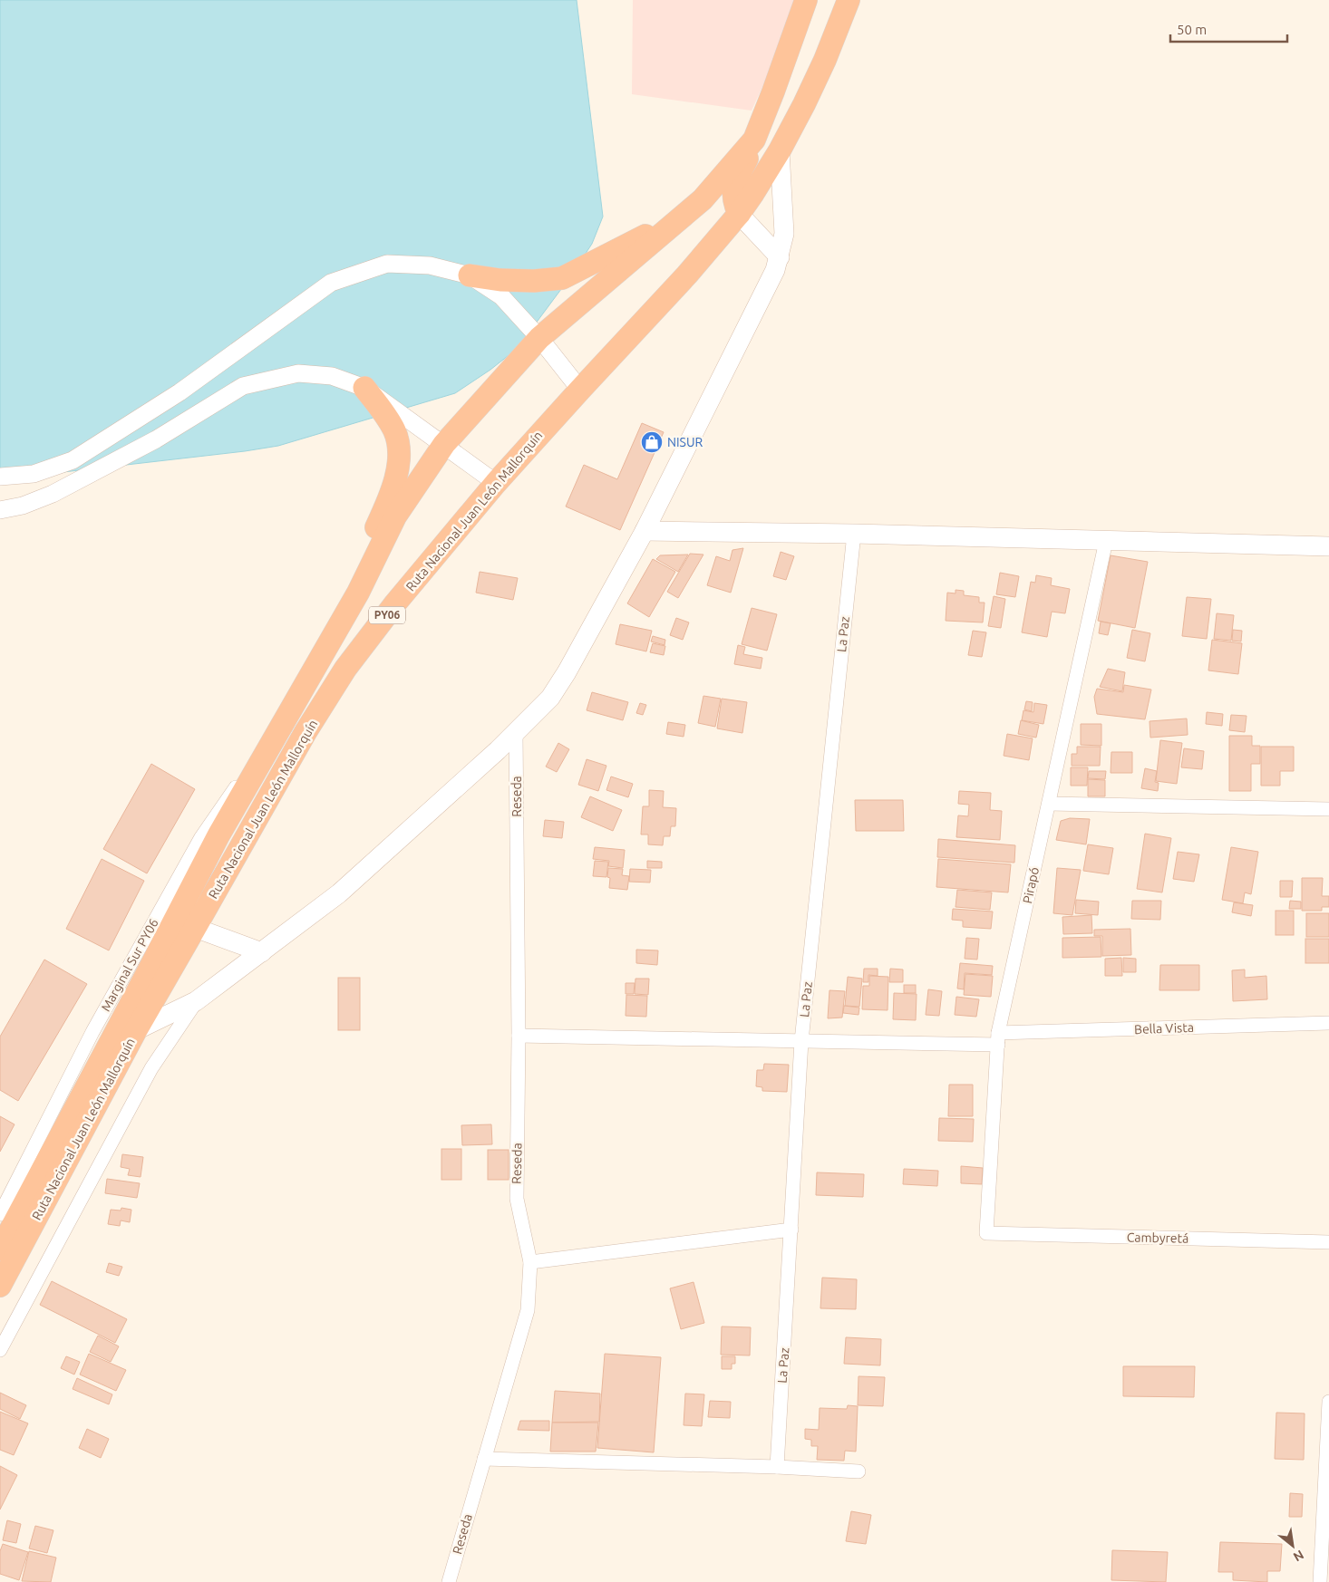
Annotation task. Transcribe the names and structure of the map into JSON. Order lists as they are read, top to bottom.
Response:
{
  "streets": {
    "highway": ["Ruta Nacional Juan León Mallorquín", "PY06"],
    "street": [
      "La Paz",
      "Reseda",
      "Pirapó",
      "Marginal Sur PY06",
      "Bella Vista",
      "Cambyretá"
    ]
  },
  "crossings": [
    ["Ruta Nacional Juan León Mallorquín", "Marginal Sur PY06"],
    ["La Paz", "Bella Vista"],
    ["Reseda", "Bella Vista"],
    ["Pirapó", "Bella Vista"],
    ["Pirapó", "Cambyretá"]
  ],
  "places": {
    "shop": ["NISUR"]
  },
  "scale_bar": "50 m",
  "north": "bottom right"
}
